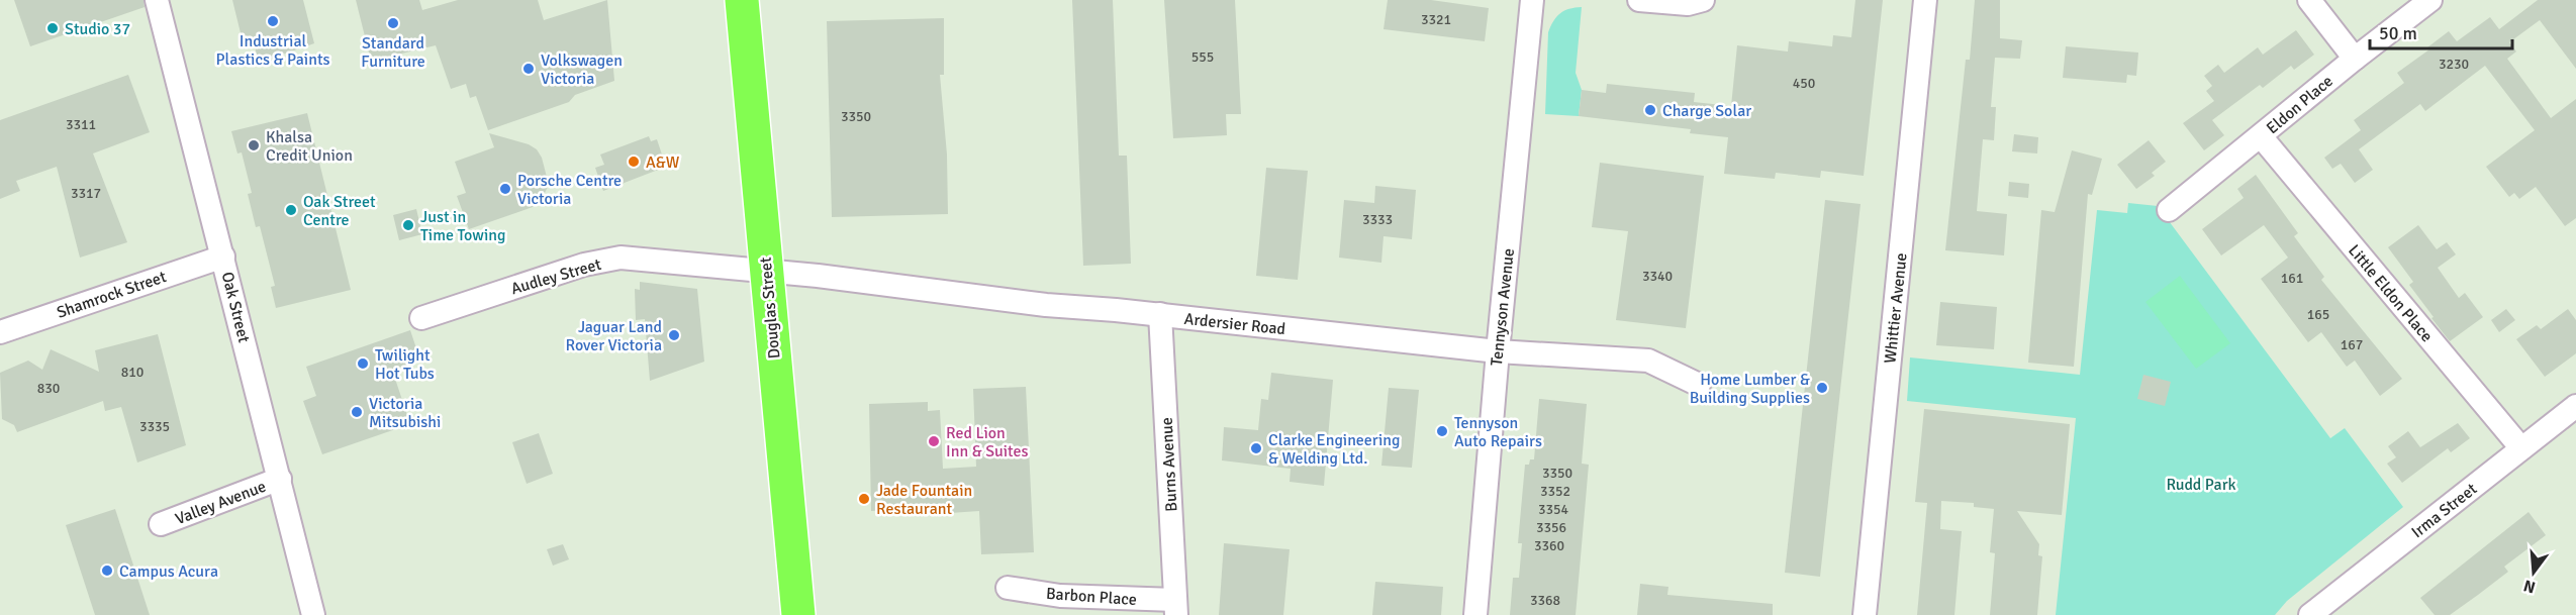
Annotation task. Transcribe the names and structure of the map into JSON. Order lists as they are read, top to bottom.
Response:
{
  "streets": {
    "highway": ["Douglas Street"],
    "street": [
      "Eldon Place",
      "Audley Street",
      "Little Eldon Place",
      "Shamrock Street",
      "Oak Street",
      "Tennyson Avenue",
      "Whittier Avenue",
      "Ardersier Road",
      "Burns Avenue",
      "Valley Avenue",
      "Irma Street",
      "Barbon Place"
    ]
  },
  "crossings": [
    ["Eldon Place", "Little Eldon Place"],
    ["Audley Street", "Douglas Street"],
    ["Audley Street", "Ardersier Road"],
    ["Little Eldon Place", "Irma Street"],
    ["Shamrock Street", "Oak Street"],
    ["Oak Street", "Valley Avenue"],
    ["Tennyson Avenue", "Ardersier Road"],
    ["Douglas Street", "Ardersier Road"],
    ["Ardersier Road", "Burns Avenue"],
    ["Burns Avenue", "Barbon Place"]
  ],
  "parks": ["Rudd Park"],
  "places": [
    "Industrial Plastics & Paints",
    "Standard Furniture",
    "Studio 37",
    "Volkswagen Victoria",
    "Charge Solar",
    "Khalsa Credit Union",
    "A&W",
    "Porsche Centre Victoria",
    "Oak Street Centre",
    "Just in Time Towing",
    "Jaguar Land Rover Victoria",
    "Twilight Hot Tubs",
    "Home Lumber & Building Supplies",
    "Victoria Mitsubishi",
    "Tennyson Auto Repairs",
    "Red Lion Inn & Suites",
    "Clarke Engineering & Welding Ltd.",
    "Jade Fountain Restaurant",
    "Campus Acura"
  ],
  "house_numbers": [
    "3321",
    "555",
    "3230",
    "450",
    "3350",
    "3311",
    "3317",
    "3333",
    "3340",
    "161",
    "165",
    "167",
    "810",
    "830",
    "3335",
    "3350",
    "3352",
    "3354",
    "3356",
    "3360",
    "3368"
  ],
  "scale_bar": "50 m",
  "north": "bottom"
}
